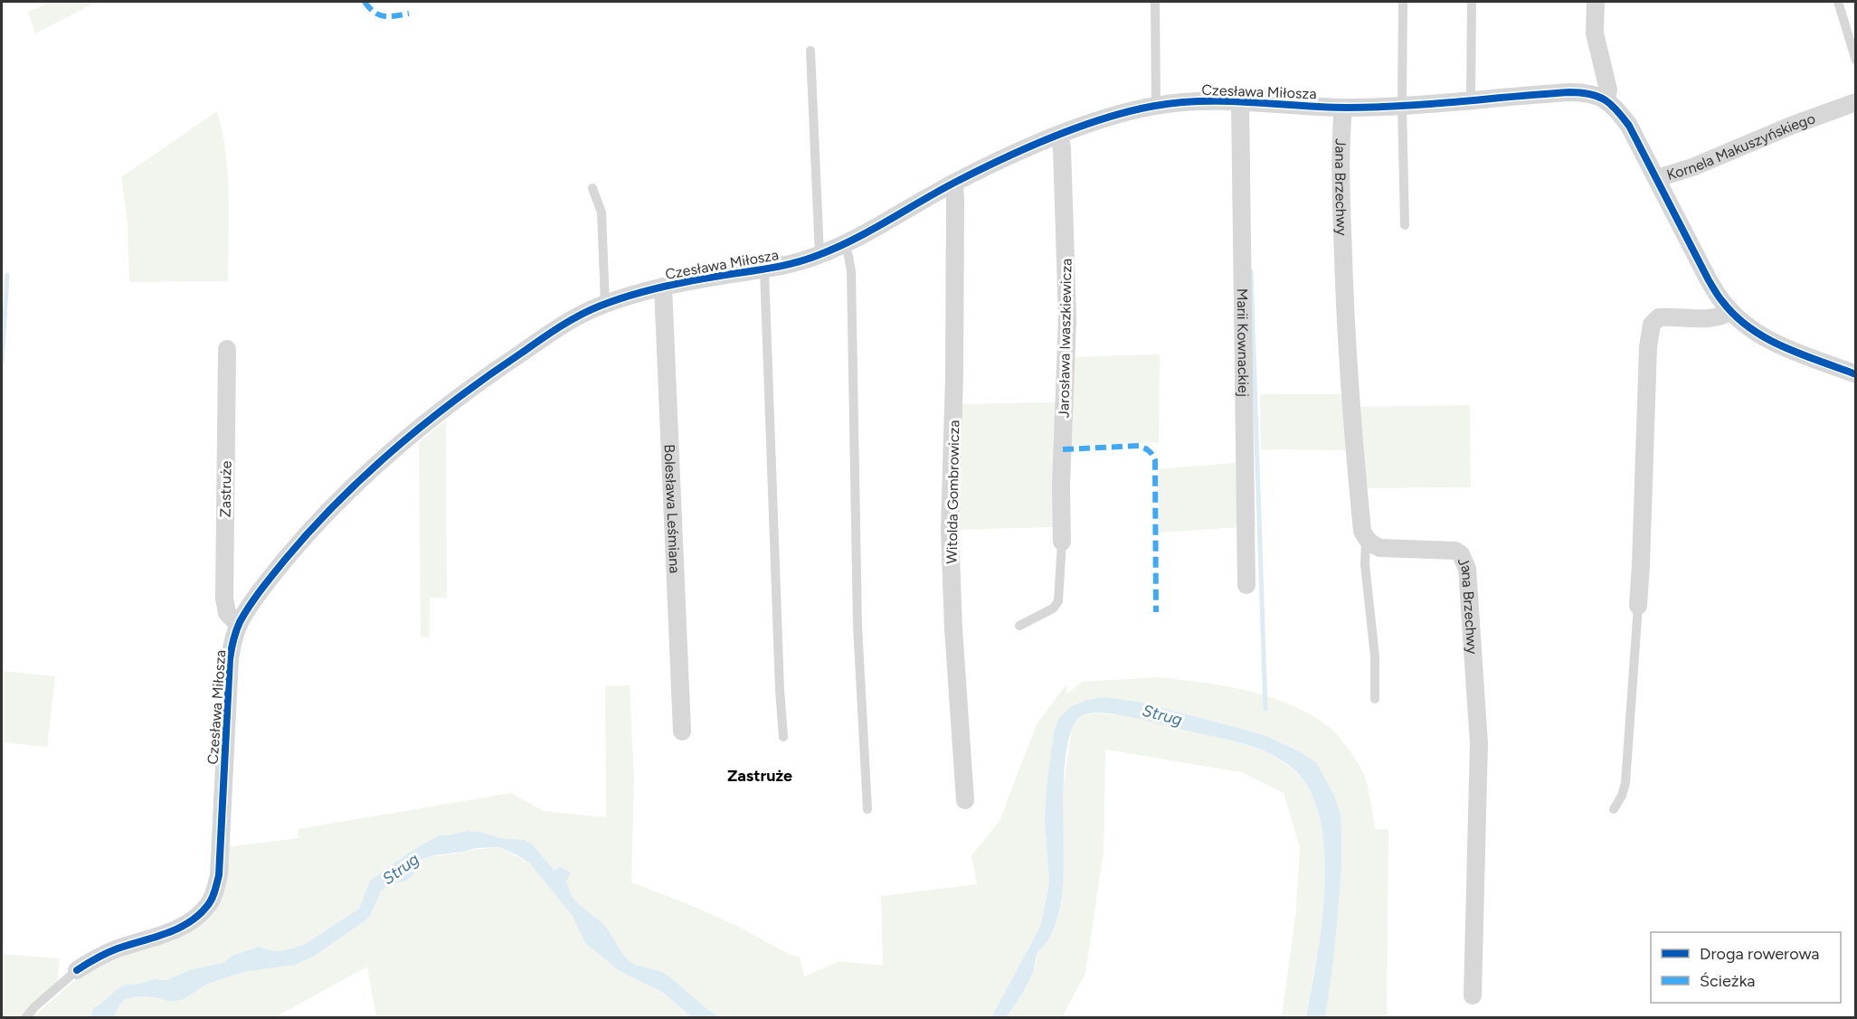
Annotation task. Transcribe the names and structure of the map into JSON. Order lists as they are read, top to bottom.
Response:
{
  "streets": {
    "street": [
      "Czesława Miłosza",
      "Kornela Makuszyńskiego",
      "Jana Brzechwy",
      "Jarosława Iwaszkiewicza",
      "Marii Kownackiej",
      "Zastruże",
      "Witolda Gombrowicza",
      "Bolesława Leśmiana"
    ]
  },
  "crossings": [
    ["Czesława Miłosza", "Jana Brzechwy"],
    ["Czesława Miłosza", "Jarosława Iwaszkiewicza"],
    ["Czesława Miłosza", "Marii Kownackiej"],
    ["Czesława Miłosza", "Zastruże"],
    ["Czesława Miłosza", "Witolda Gombrowicza"],
    ["Czesława Miłosza", "Bolesława Leśmiana"]
  ],
  "districts": ["Zastruże"],
  "water": ["Strug"],
  "legend": ["Droga rowerowa", "Ścieżka"]
}
